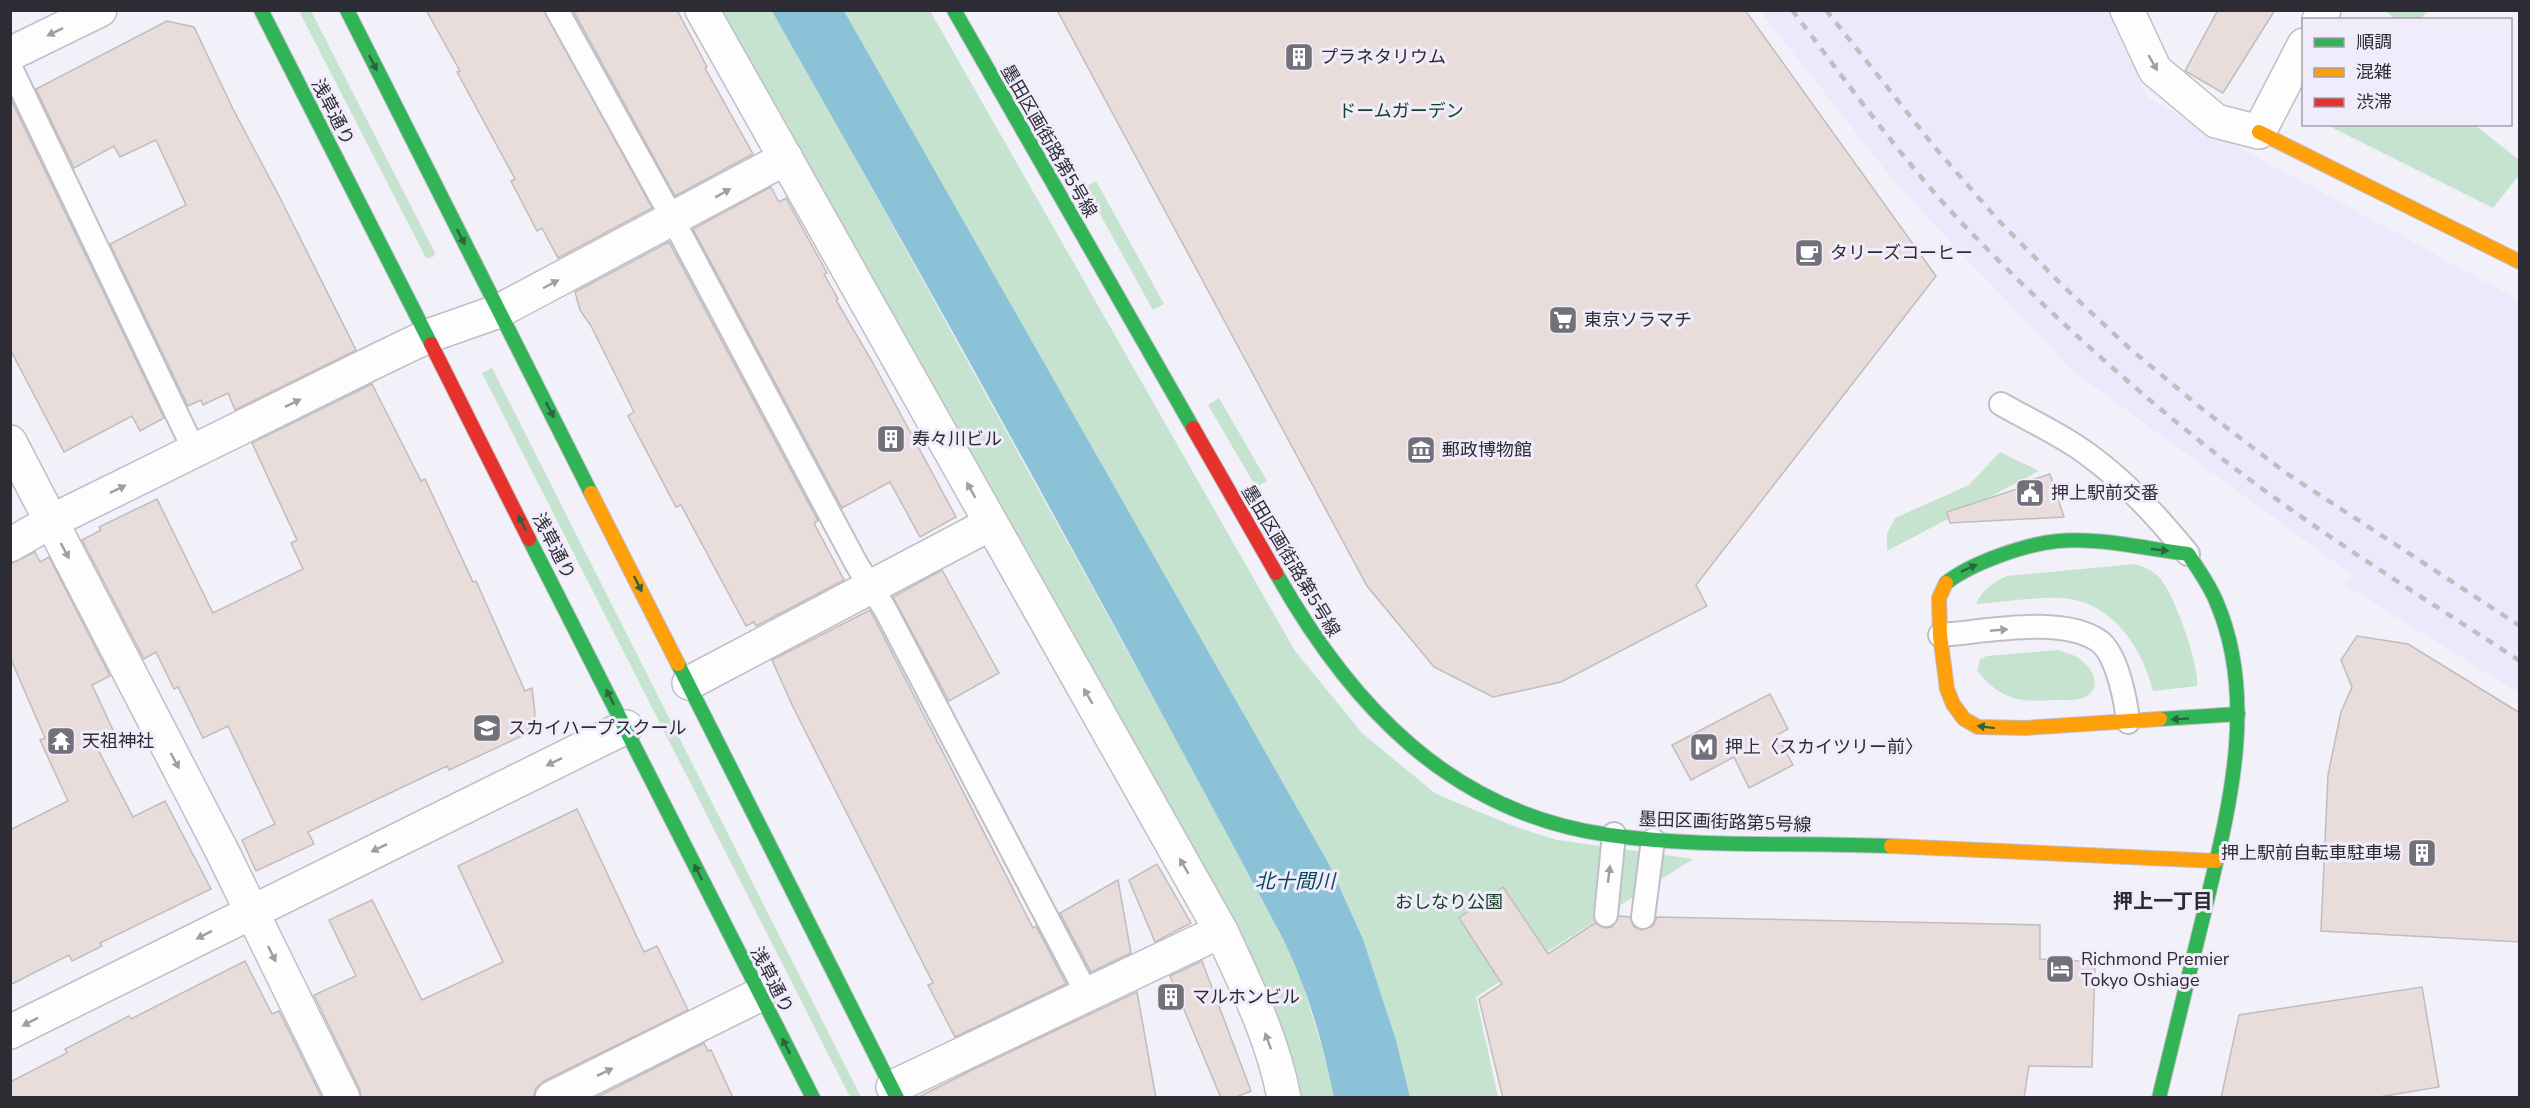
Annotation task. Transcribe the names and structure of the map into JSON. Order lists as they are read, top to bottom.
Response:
{
  "streets": {
    "street": ["浅草通り", "墨田区画街路第5号線"]
  },
  "districts": ["押上一丁目"],
  "water": ["北十間川"],
  "parks": ["ドームガーデン", "おしなり公園"],
  "places": {
    "building": [
      "プラネタリウム",
      "寿々川ビル",
      "押上駅前自転車駐車場",
      "マルホンビル"
    ],
    "cafe": ["タリーズコーヒー"],
    "supermarket": ["東京ソラマチ"],
    "museum": ["郵政博物館"],
    "public building": ["押上駅前交番"],
    "school or university": ["スカイハープスクール"],
    "temple": ["天祖神社"],
    "metro station": ["押上〈スカイツリー前〉"],
    "hotel": ["Richmond Premier Tokyo Oshiage"]
  },
  "legend": ["順調", "混雑", "渋滞"]
}
